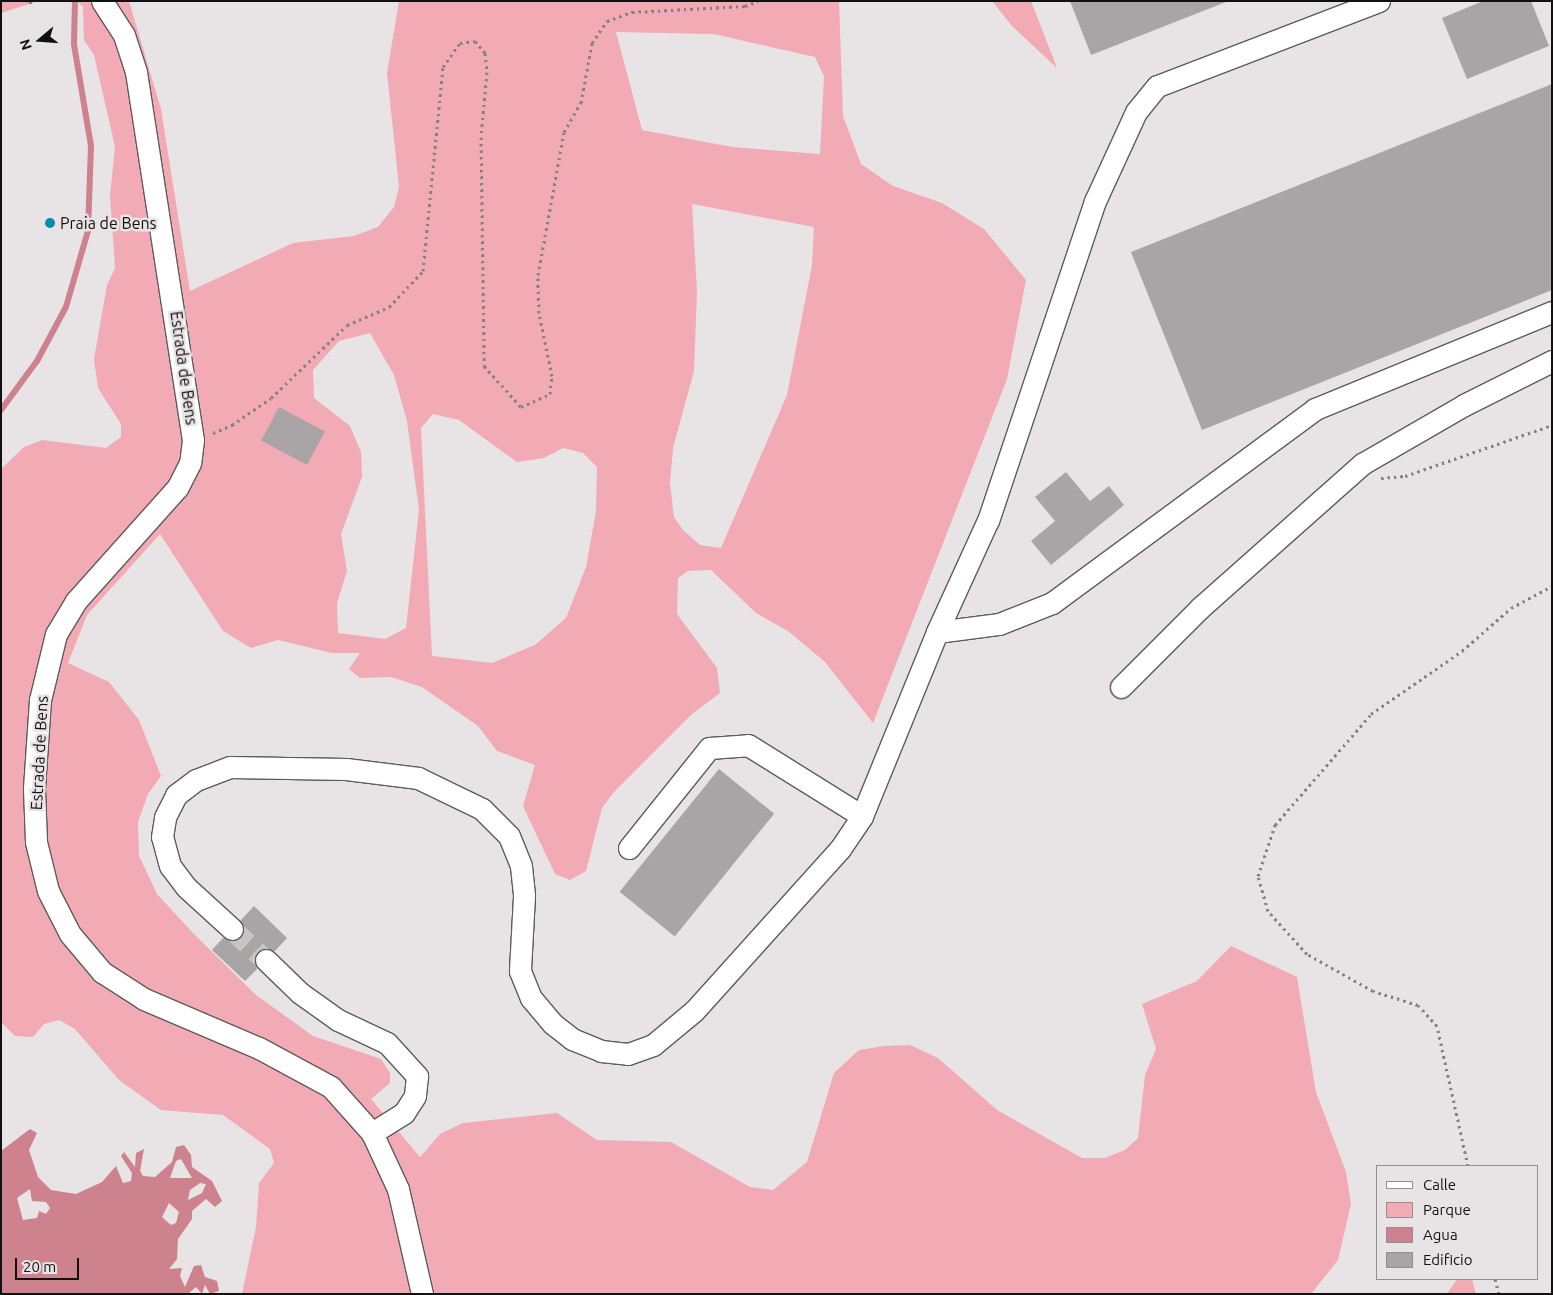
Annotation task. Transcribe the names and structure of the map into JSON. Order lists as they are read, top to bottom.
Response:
{
  "streets": {
    "street": ["Estrada de Bens"]
  },
  "places": ["Praia de Bens"],
  "legend": [
    "Calle",
    "Parque",
    "Agua",
    "Edificio"
  ],
  "scale_bar": "20 m",
  "north": "left"
}
